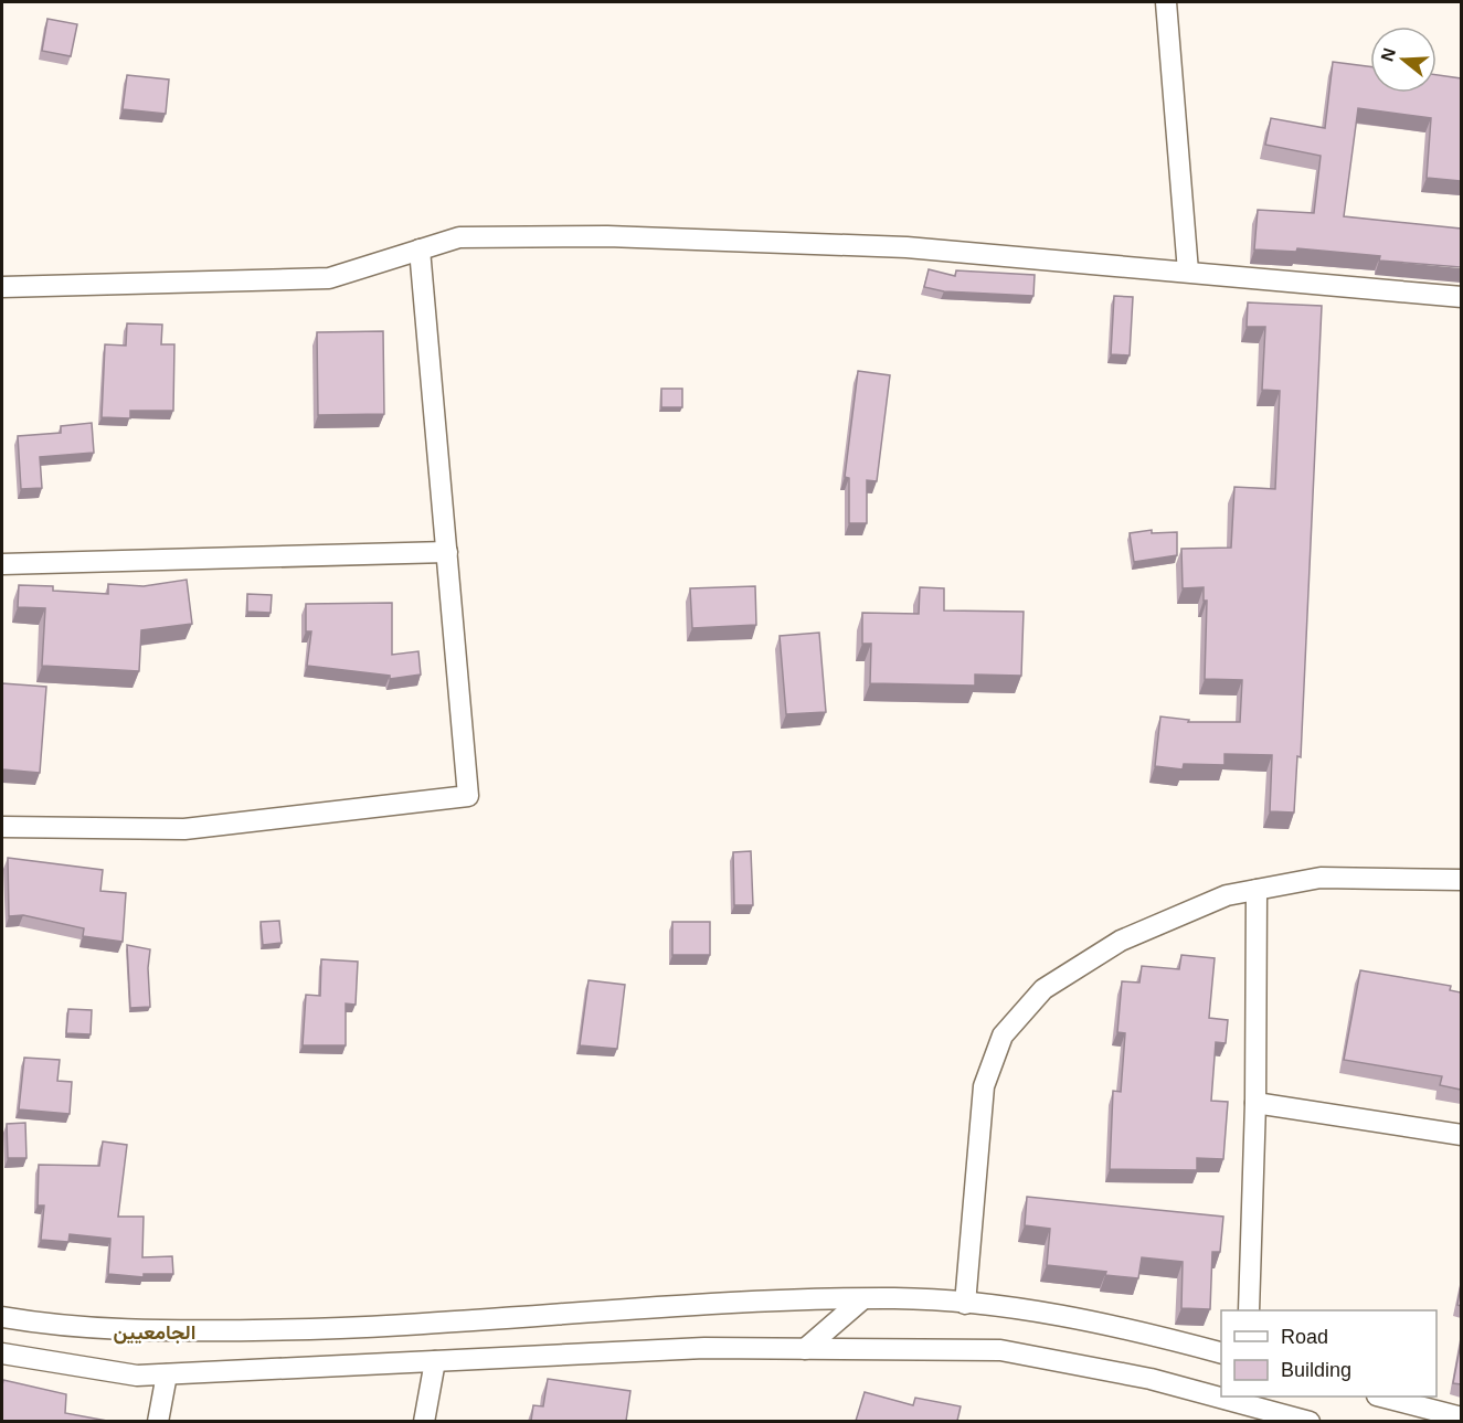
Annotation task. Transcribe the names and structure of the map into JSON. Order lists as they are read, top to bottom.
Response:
{
  "districts": ["الجامعيين"],
  "legend": ["Road", "Building"],
  "north": "left"
}
